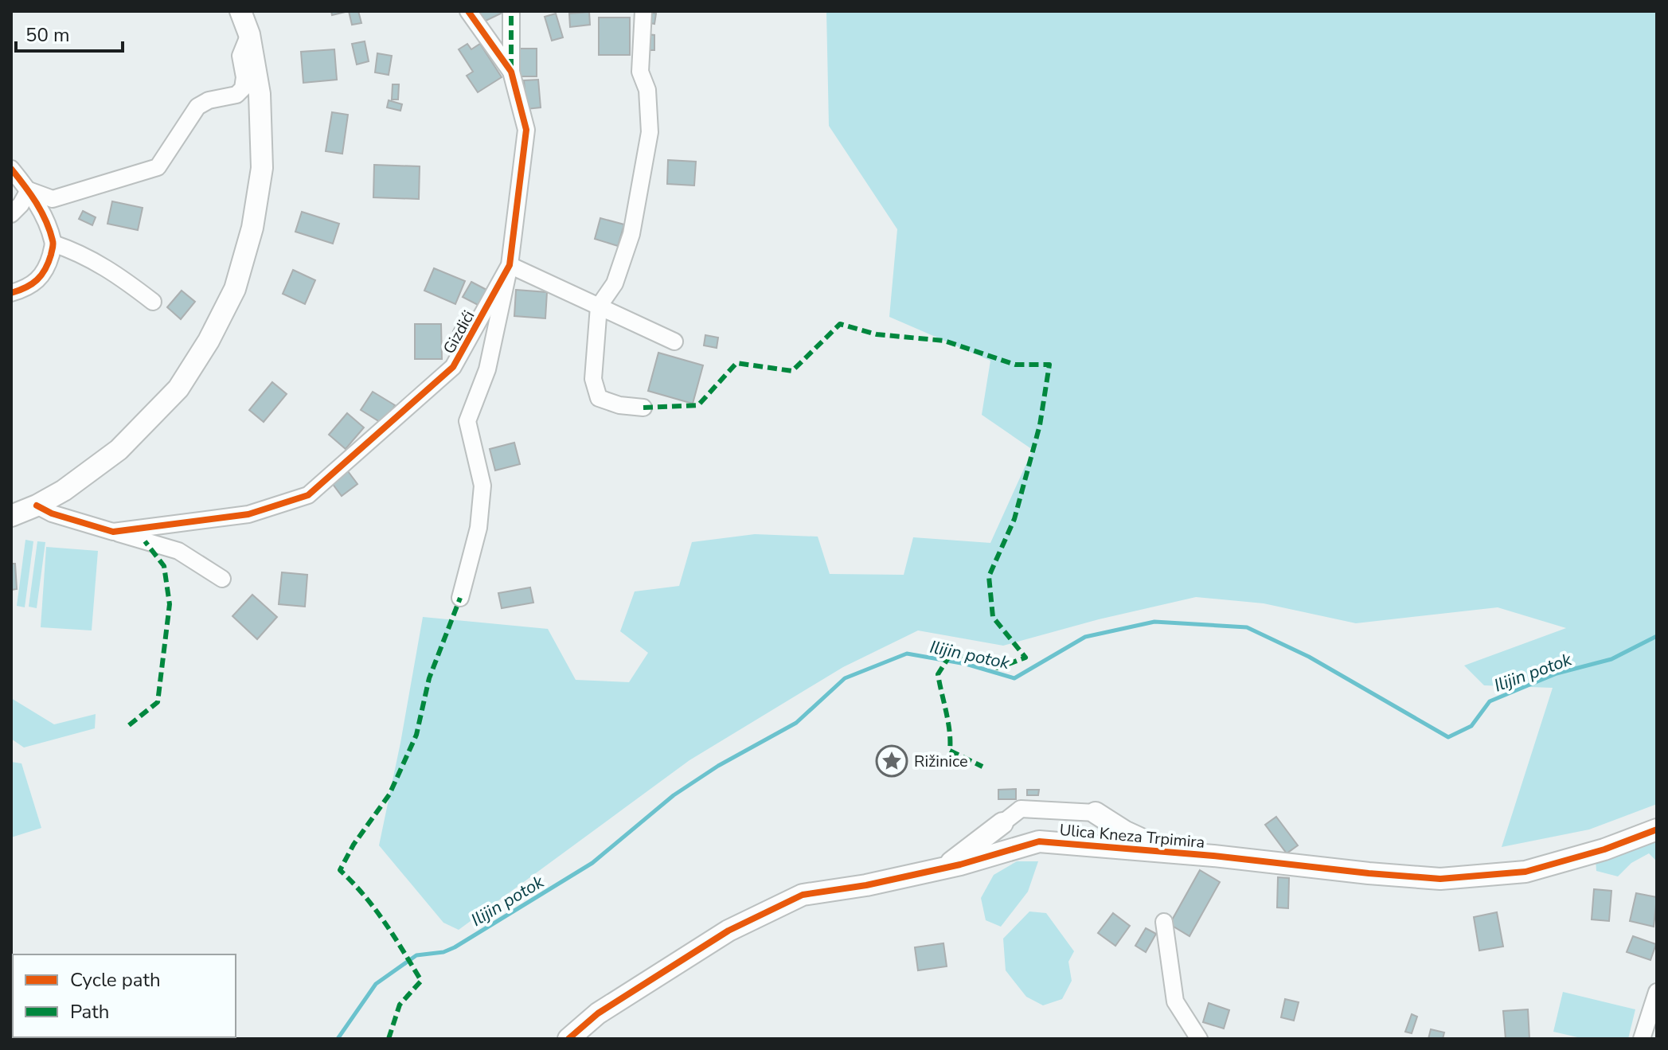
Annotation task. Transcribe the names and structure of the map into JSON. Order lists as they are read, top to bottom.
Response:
{
  "streets": {
    "main road": ["Ulica Kneza Trpimira"],
    "street": ["Gizdići"]
  },
  "water": ["Ilijin potok"],
  "places": {
    "place": ["Rižinice"]
  },
  "legend": ["Cycle path", "Path"],
  "scale_bar": "50 m"
}
